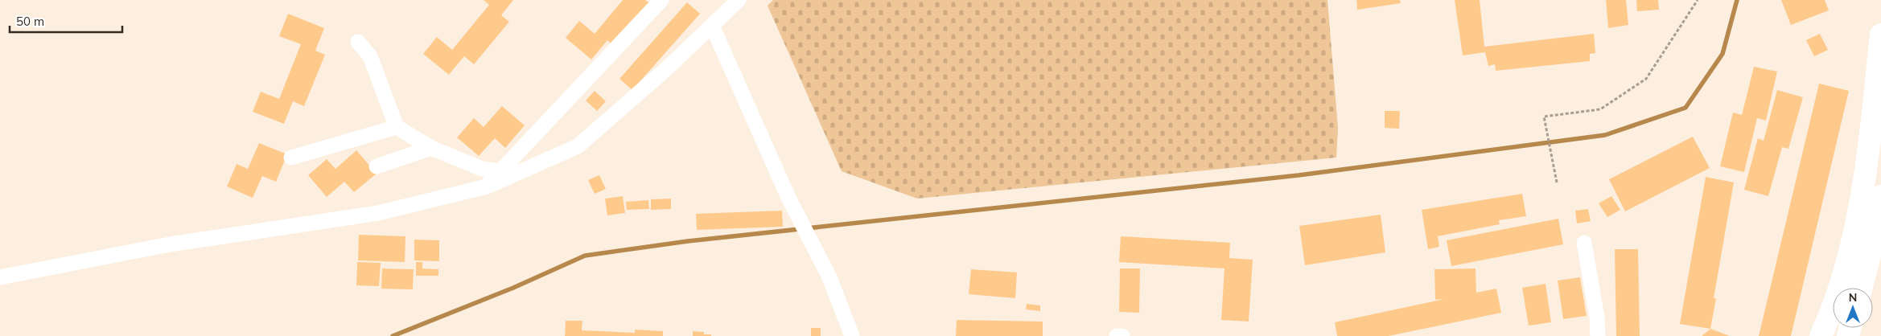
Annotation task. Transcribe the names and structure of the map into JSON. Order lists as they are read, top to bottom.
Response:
{
  "scale_bar": "50 m",
  "north": "top"
}
